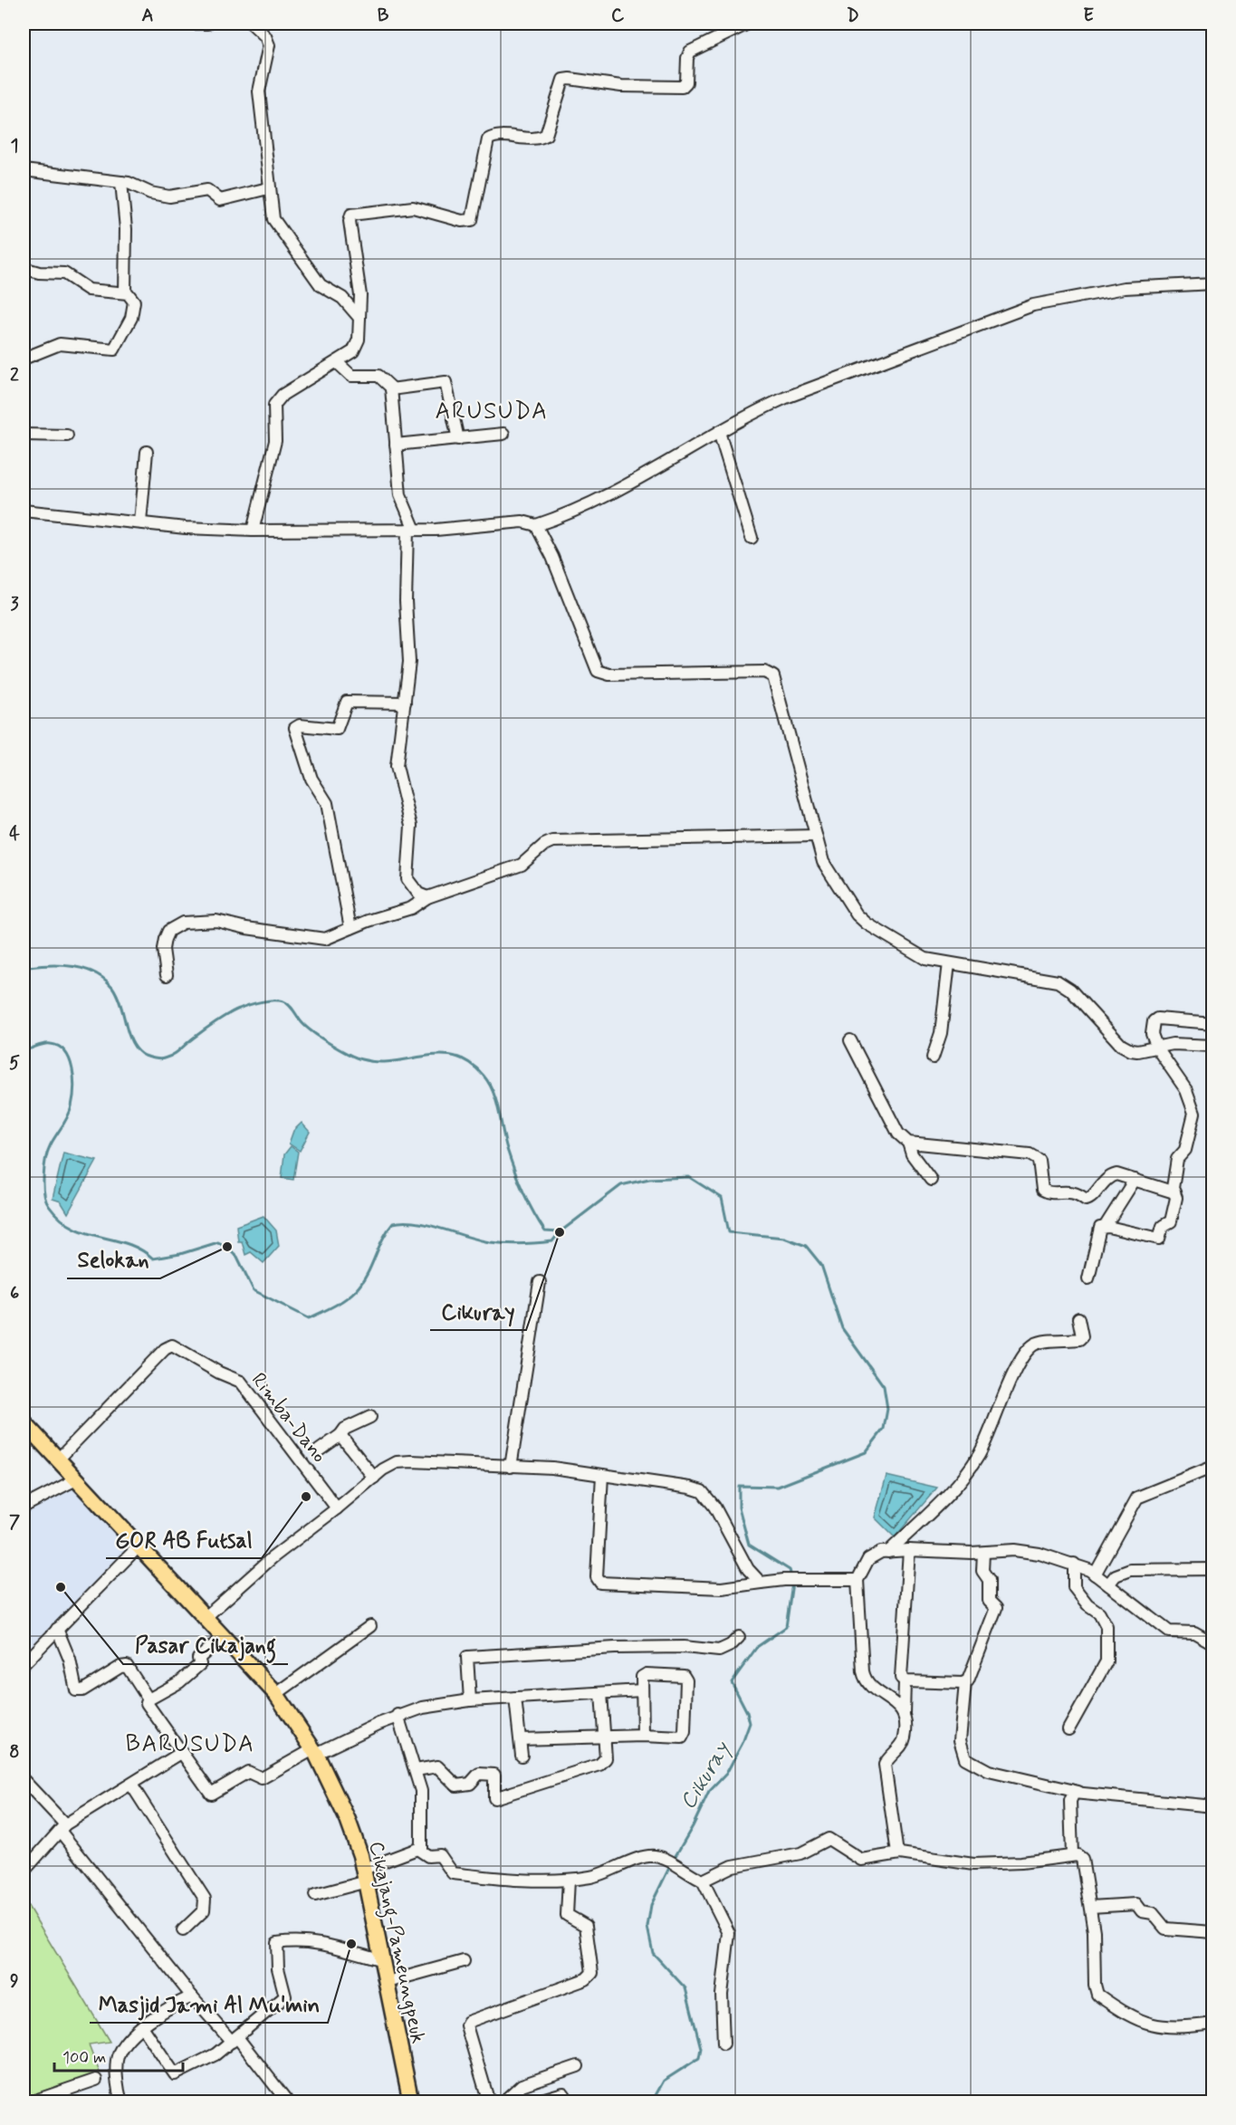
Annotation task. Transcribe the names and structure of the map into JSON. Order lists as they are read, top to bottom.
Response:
{
  "streets": {
    "main road": ["Cikajang-Pameungpeuk"],
    "street": ["Rimba-Dano"]
  },
  "crossings": [
    ["Rimba-Dano", "Cikajang-Pameungpeuk"]
  ],
  "districts": ["ARUSUDA", "BARUSUDA"],
  "water": ["Cikuray"],
  "places": [
    "Cikuray",
    "Selokan",
    "GOR AB Futsal",
    "Pasar Cikajang",
    "Masjid Jami Al Mu'min"
  ],
  "scale_bar": "100 m",
  "grid": {
    "columns": [
      "A",
      "B",
      "C",
      "D",
      "E"
    ],
    "rows": [
      "1",
      "2",
      "3",
      "4",
      "5",
      "6",
      "7",
      "8",
      "9"
    ]
  }
}
